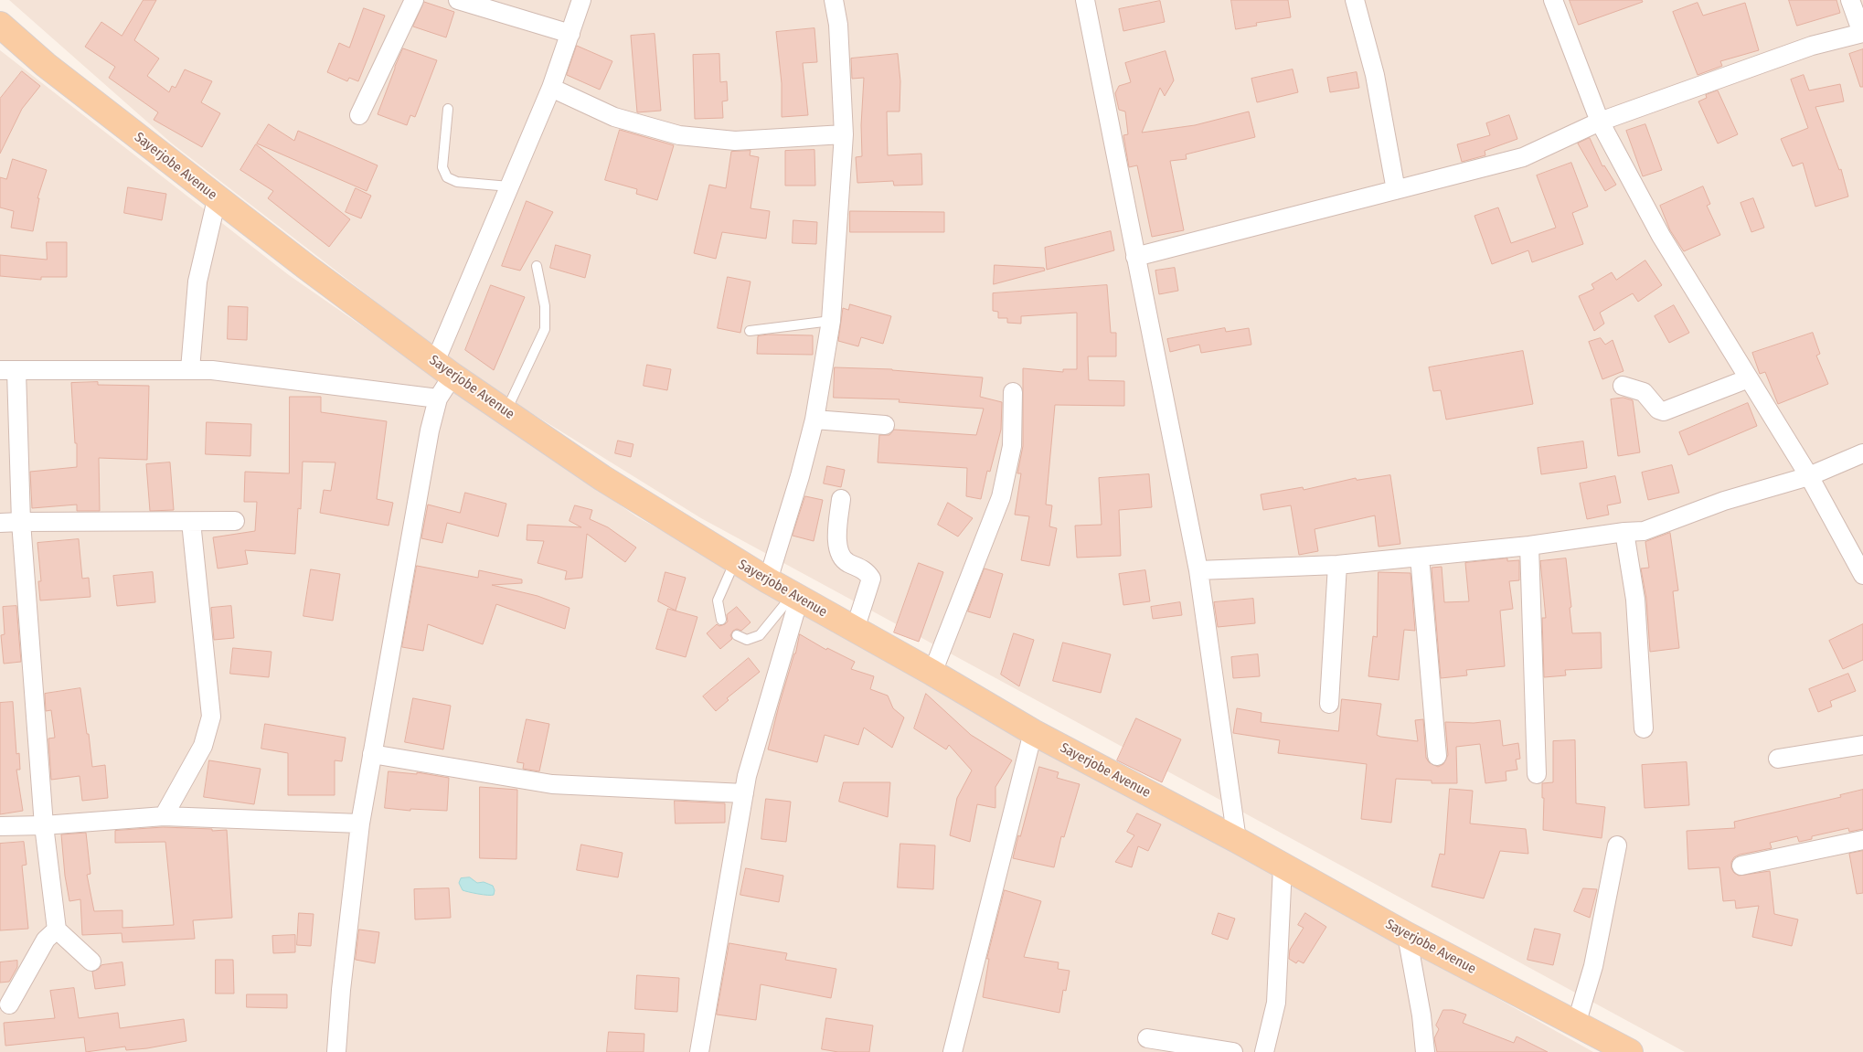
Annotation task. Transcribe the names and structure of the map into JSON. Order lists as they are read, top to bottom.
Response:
{
  "streets": {
    "main road": ["Sayerjobe Avenue"]
  }
}
